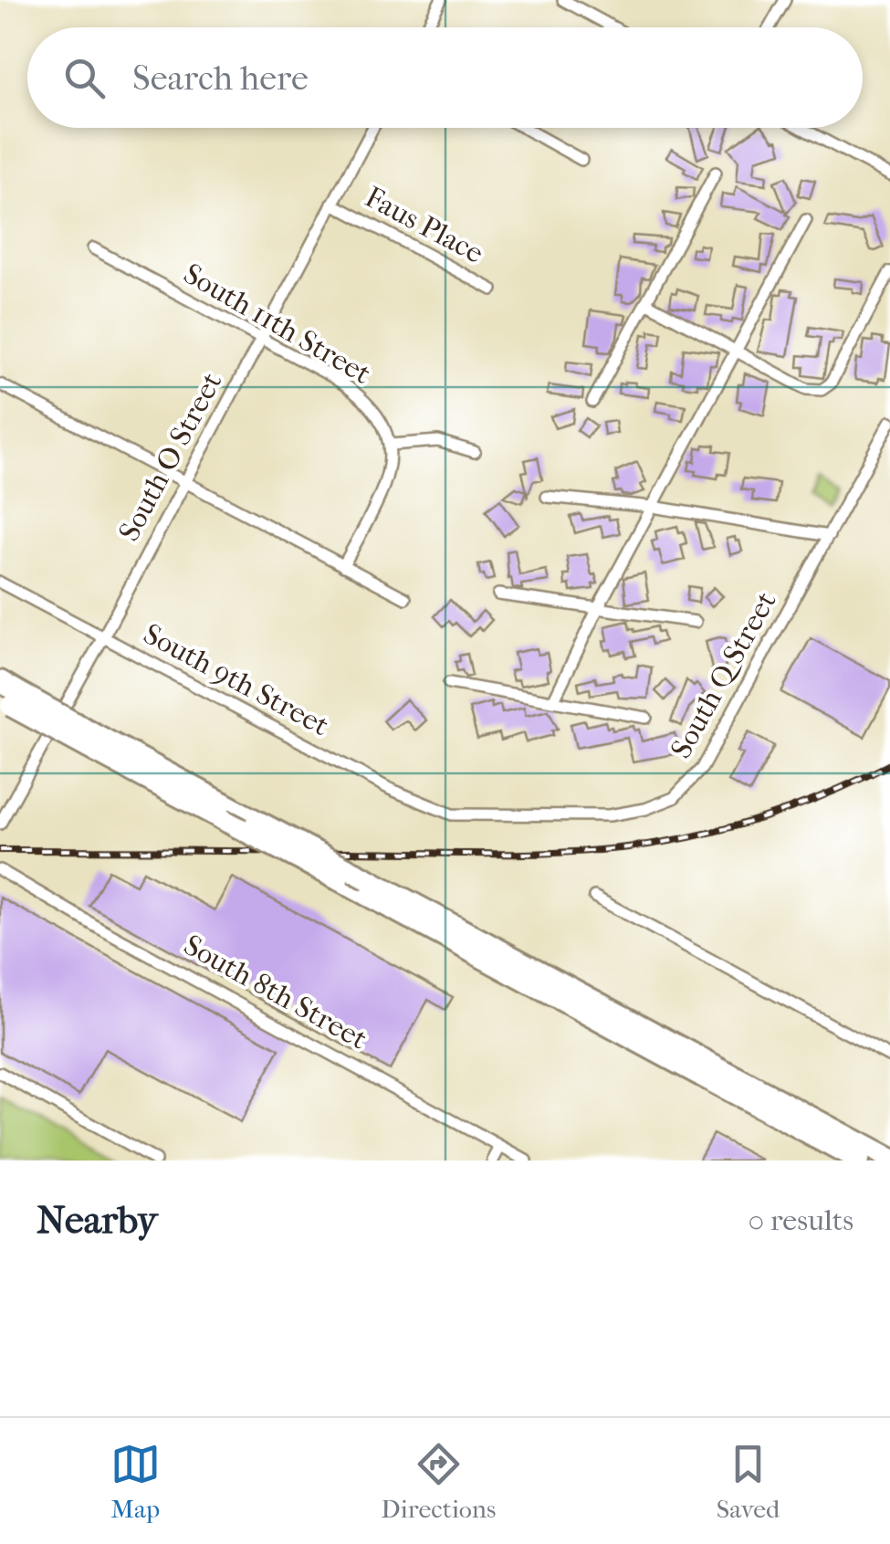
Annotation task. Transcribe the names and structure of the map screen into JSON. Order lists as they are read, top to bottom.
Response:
{
  "streets": {
    "street": [
      "Faus Place",
      "South 11th Street",
      "South O Street",
      "South Q Street",
      "South 9th Street",
      "South 8th Street"
    ]
  },
  "crossings": [
    ["Faus Place", "South O Street"],
    ["South 11th Street", "South O Street"],
    ["South O Street", "South 9th Street"],
    ["South Q Street", "South 9th Street"]
  ],
  "page": {
    "search": "Search here",
    "heading": ["Nearby", "0 results"],
    "nav": ["Map", "Directions", "Saved"]
  }
}
